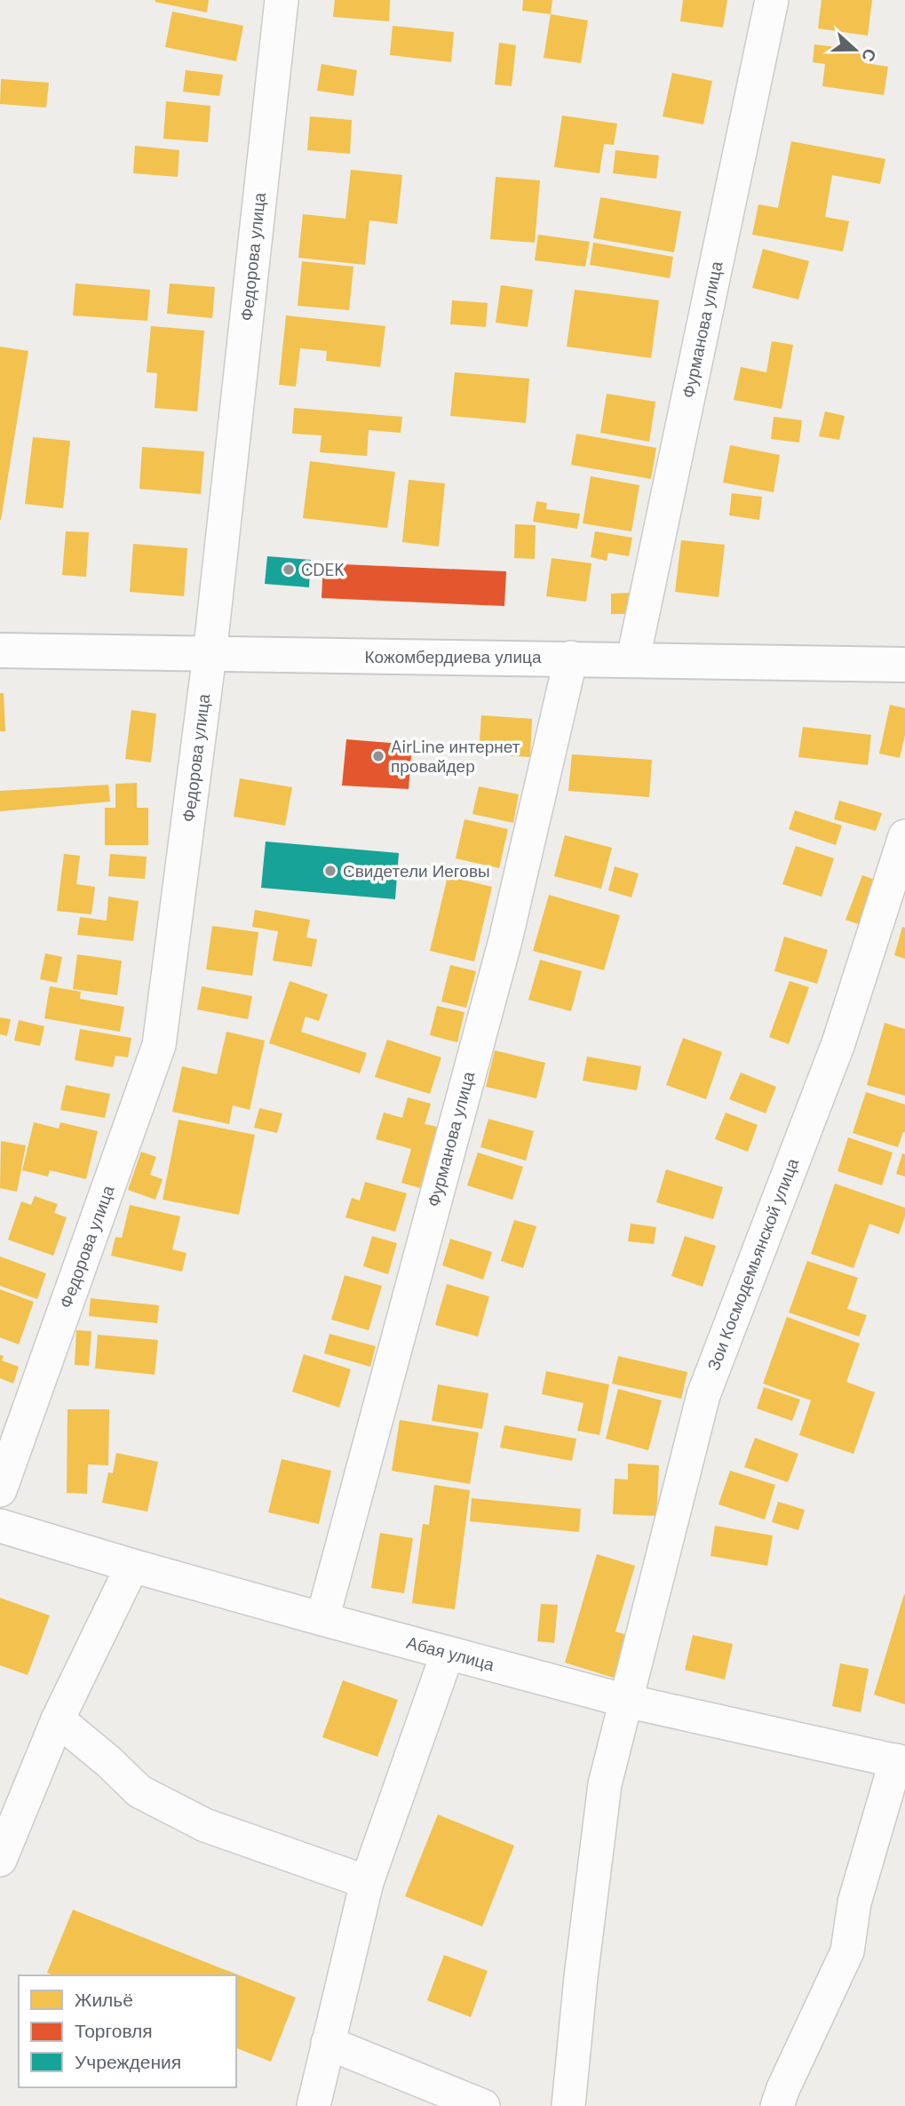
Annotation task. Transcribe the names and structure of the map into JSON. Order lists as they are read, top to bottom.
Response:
{
  "streets": {
    "street": [
      "Федорова улица",
      "Фурманова улица",
      "Кожомбердиева улица",
      "Зои Космодемьянской улица",
      "Абая улица"
    ]
  },
  "crossings": [
    ["Федорова улица", "Кожомбердиева улица"],
    ["Фурманова улица", "Кожомбердиева улица"],
    ["Фурманова улица", "Абая улица"],
    ["Зои Космодемьянской улица", "Абая улица"]
  ],
  "places": ["CDEK", "AirLine интернет провайдер", "Свидетели Иеговы"],
  "legend": ["Жильё", "Торговля", "Учреждения"],
  "north": "right"
}
